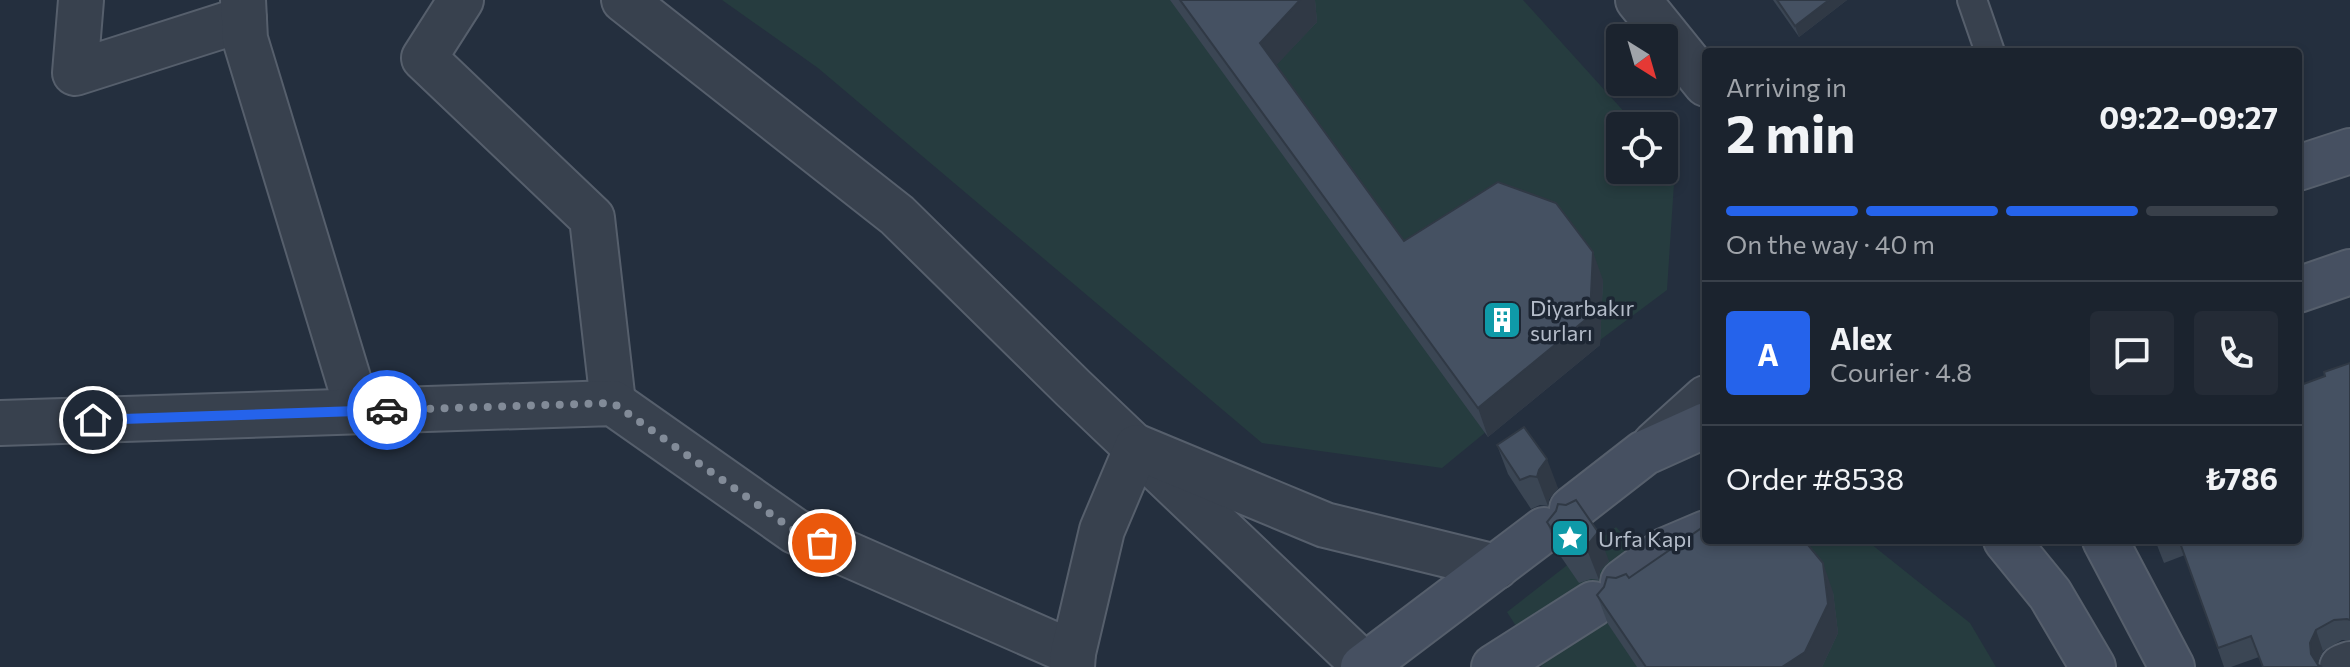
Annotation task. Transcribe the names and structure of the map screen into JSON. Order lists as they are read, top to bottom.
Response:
{
  "places": {
    "building": ["Diyarbakır surları"],
    "place": ["Urfa Kapı"]
  },
  "north": "bottom right",
  "page": {
    "heading": ["2 min", "Arriving in", "09:22–09:27"],
    "panel": [
      "Alex",
      "Courier · 4.8",
      "Order #8538",
      "₺786"
    ],
    "bar": "On the way · 40 m",
    "round": "A"
  }
}
